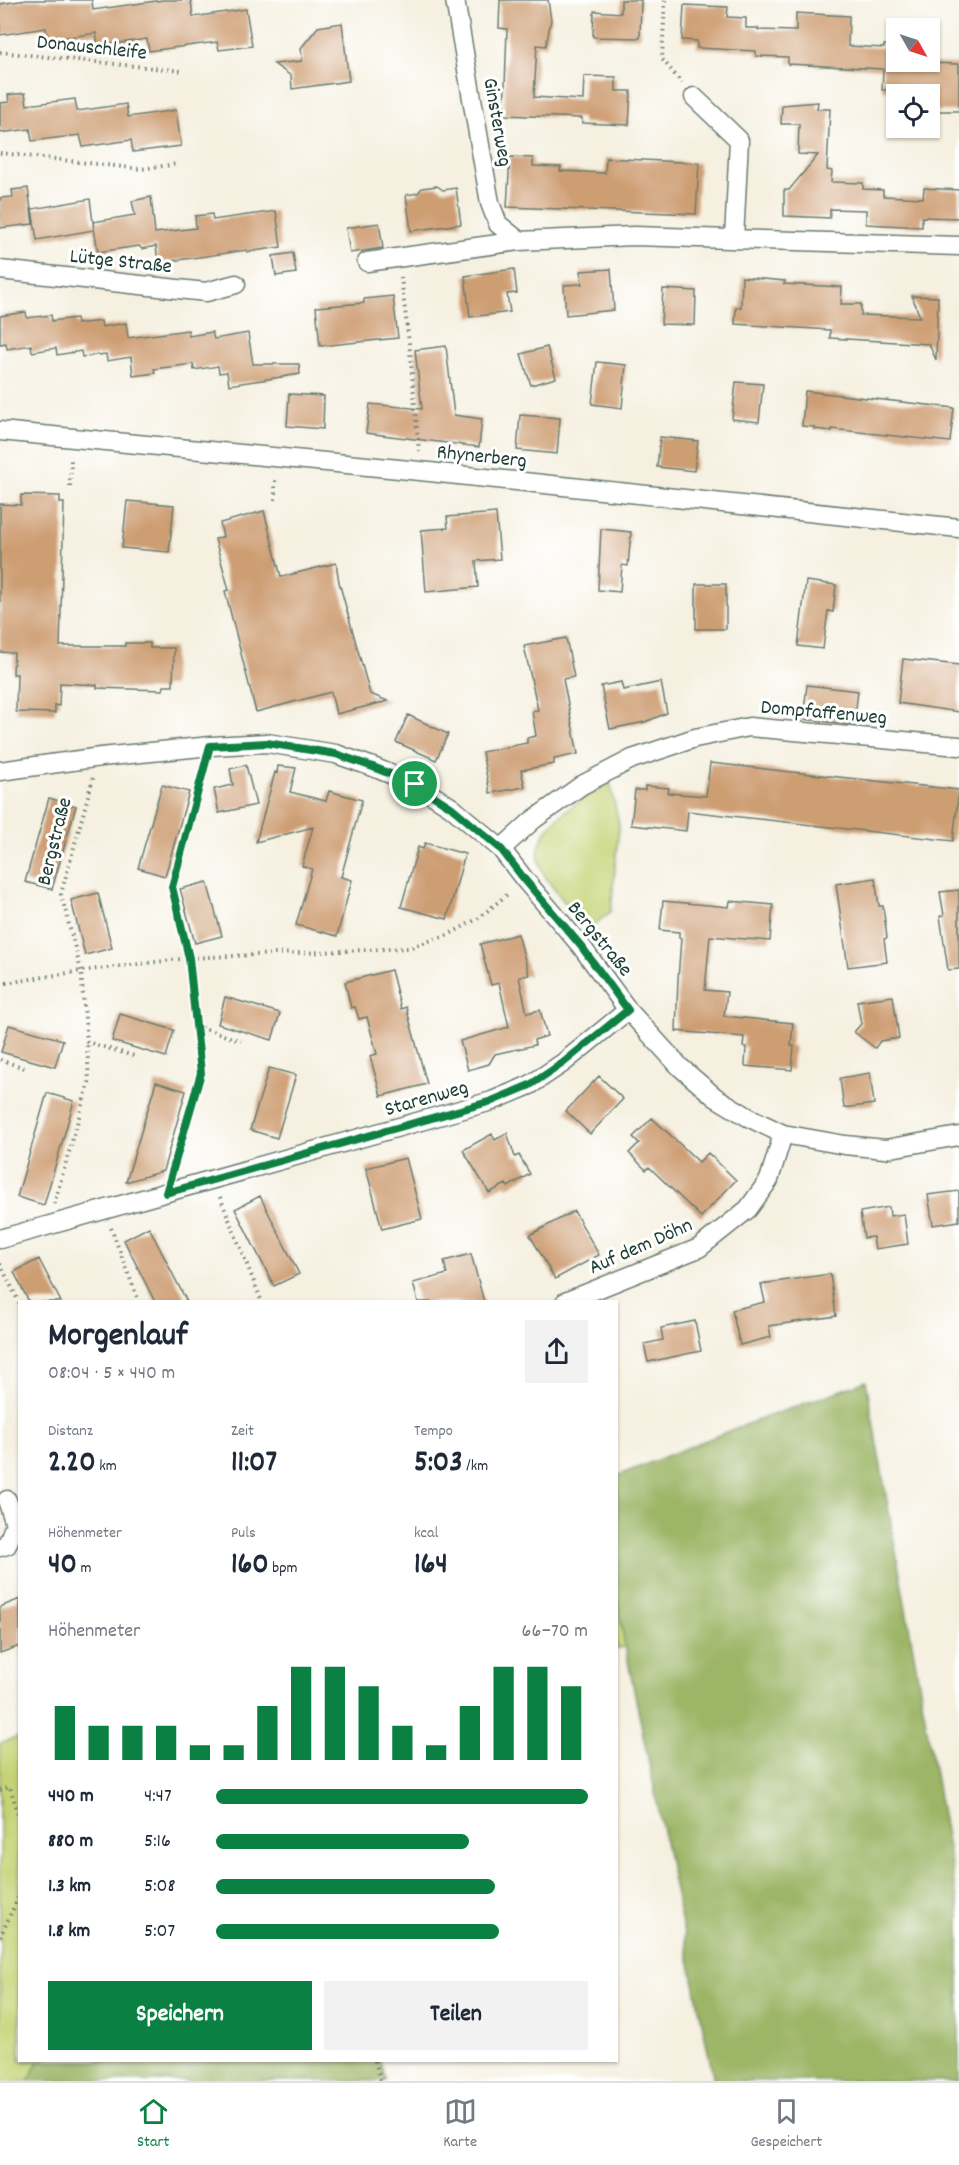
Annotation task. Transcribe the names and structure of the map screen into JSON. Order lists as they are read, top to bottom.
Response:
{
  "streets": {
    "street": [
      "Ginsterweg",
      "Lütge Straße",
      "Rhynerberg",
      "Dompfaffenweg",
      "Bergstraße",
      "Starenweg",
      "Auf dem Döhn"
    ],
    "path": ["Donauschleife"]
  },
  "crossings": [
    ["Dompfaffenweg", "Bergstraße"],
    ["Bergstraße", "Starenweg"],
    ["Bergstraße", "Auf dem Döhn"]
  ],
  "north": "bottom right",
  "page": {
    "heading": ["Morgenlauf", "08:04 · 5 × 440 m"],
    "stats": [
      ["Distanz", "2.20 km"],
      ["Zeit", "11:07"],
      ["Tempo", "5:03 /km"],
      ["Höhenmeter", "40 m"],
      ["Puls", "160 bpm"],
      ["kcal", "164"]
    ],
    "chart": ["Höhenmeter", "66–70 m"],
    "list": [
      {
        "name": "440 m",
        "note": "4:47"
      },
      {
        "name": "880 m",
        "note": "5:16"
      },
      {
        "name": "1.3 km",
        "note": "5:08"
      },
      {
        "name": "1.8 km",
        "note": "5:07"
      }
    ],
    "buttons": ["Speichern", "Teilen"],
    "tabs": ["Start", "Karte", "Gespeichert"]
  }
}
